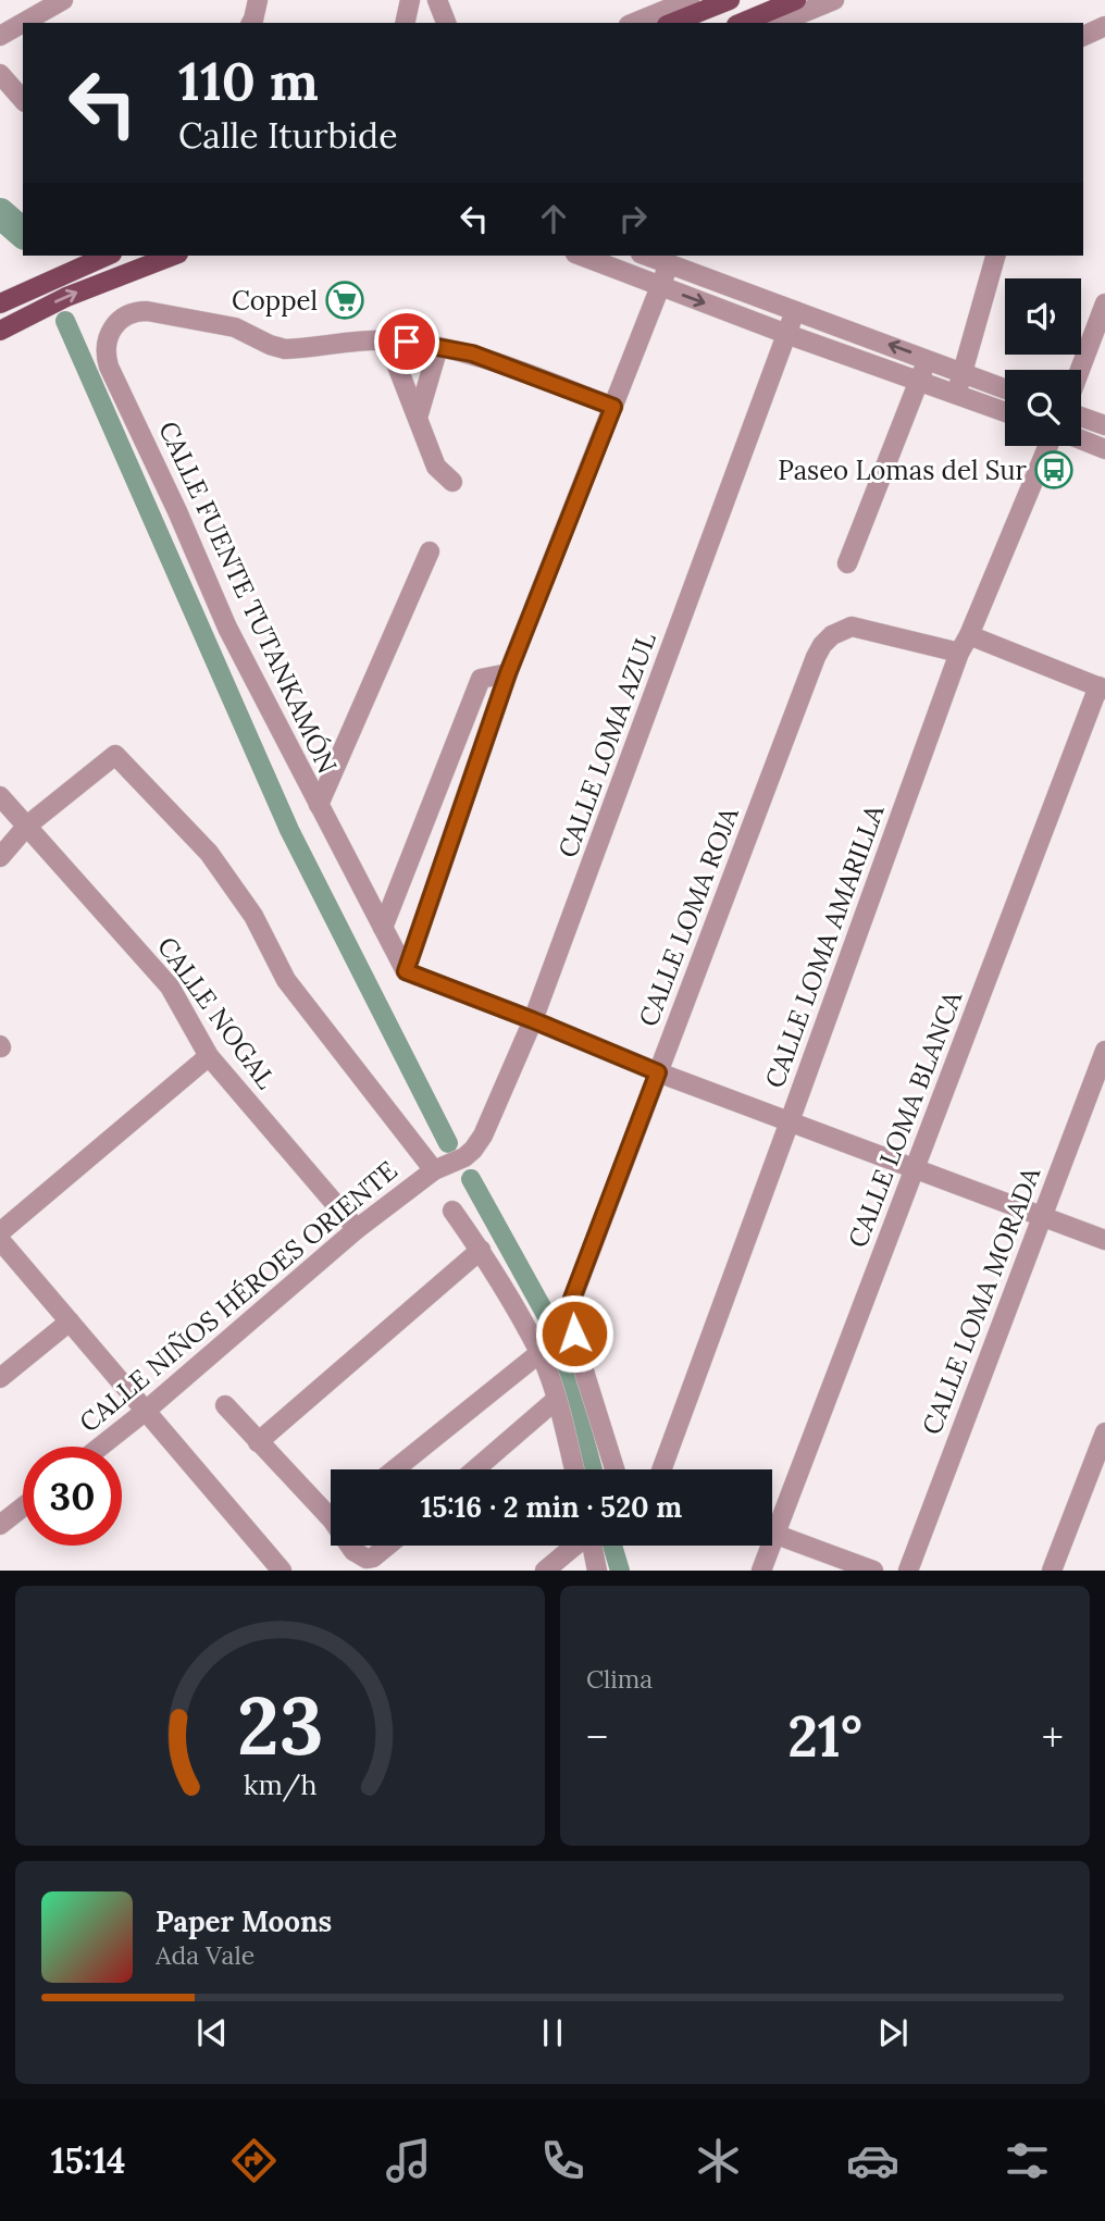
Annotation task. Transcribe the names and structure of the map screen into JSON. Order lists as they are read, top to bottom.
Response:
{
  "streets": {
    "street": [
      "CALLE FUENTE TUTANKAMÓN",
      "CALLE LOMA AZUL",
      "CALLE LOMA ROJA",
      "CALLE LOMA AMARILLA",
      "CALLE NOGAL",
      "CALLE LOMA BLANCA",
      "CALLE NIÑOS HÉROES ORIENTE",
      "CALLE LOMA MORADA"
    ]
  },
  "crossings": [
    ["CALLE LOMA AZUL", "CALLE NIÑOS HÉROES ORIENTE"],
    ["CALLE LOMA ROJA", "CALLE LOMA AMARILLA"],
    ["CALLE NOGAL", "CALLE NIÑOS HÉROES ORIENTE"]
  ],
  "places": {
    "supermarket": ["Coppel"],
    "bus stop": ["Paseo Lomas del Sur"]
  },
  "page": {
    "turn": ["110 m", "Calle Iturbide"],
    "limit": "30",
    "trip": "15:16 · 2 min · 520 m",
    "tile": "Clima",
    "heat": ["−", "21°", "+"],
    "song": ["Paper Moons", "Ada Vale"],
    "tabs": "15:14",
    "gauge": ["23", "km/h"]
  }
}
